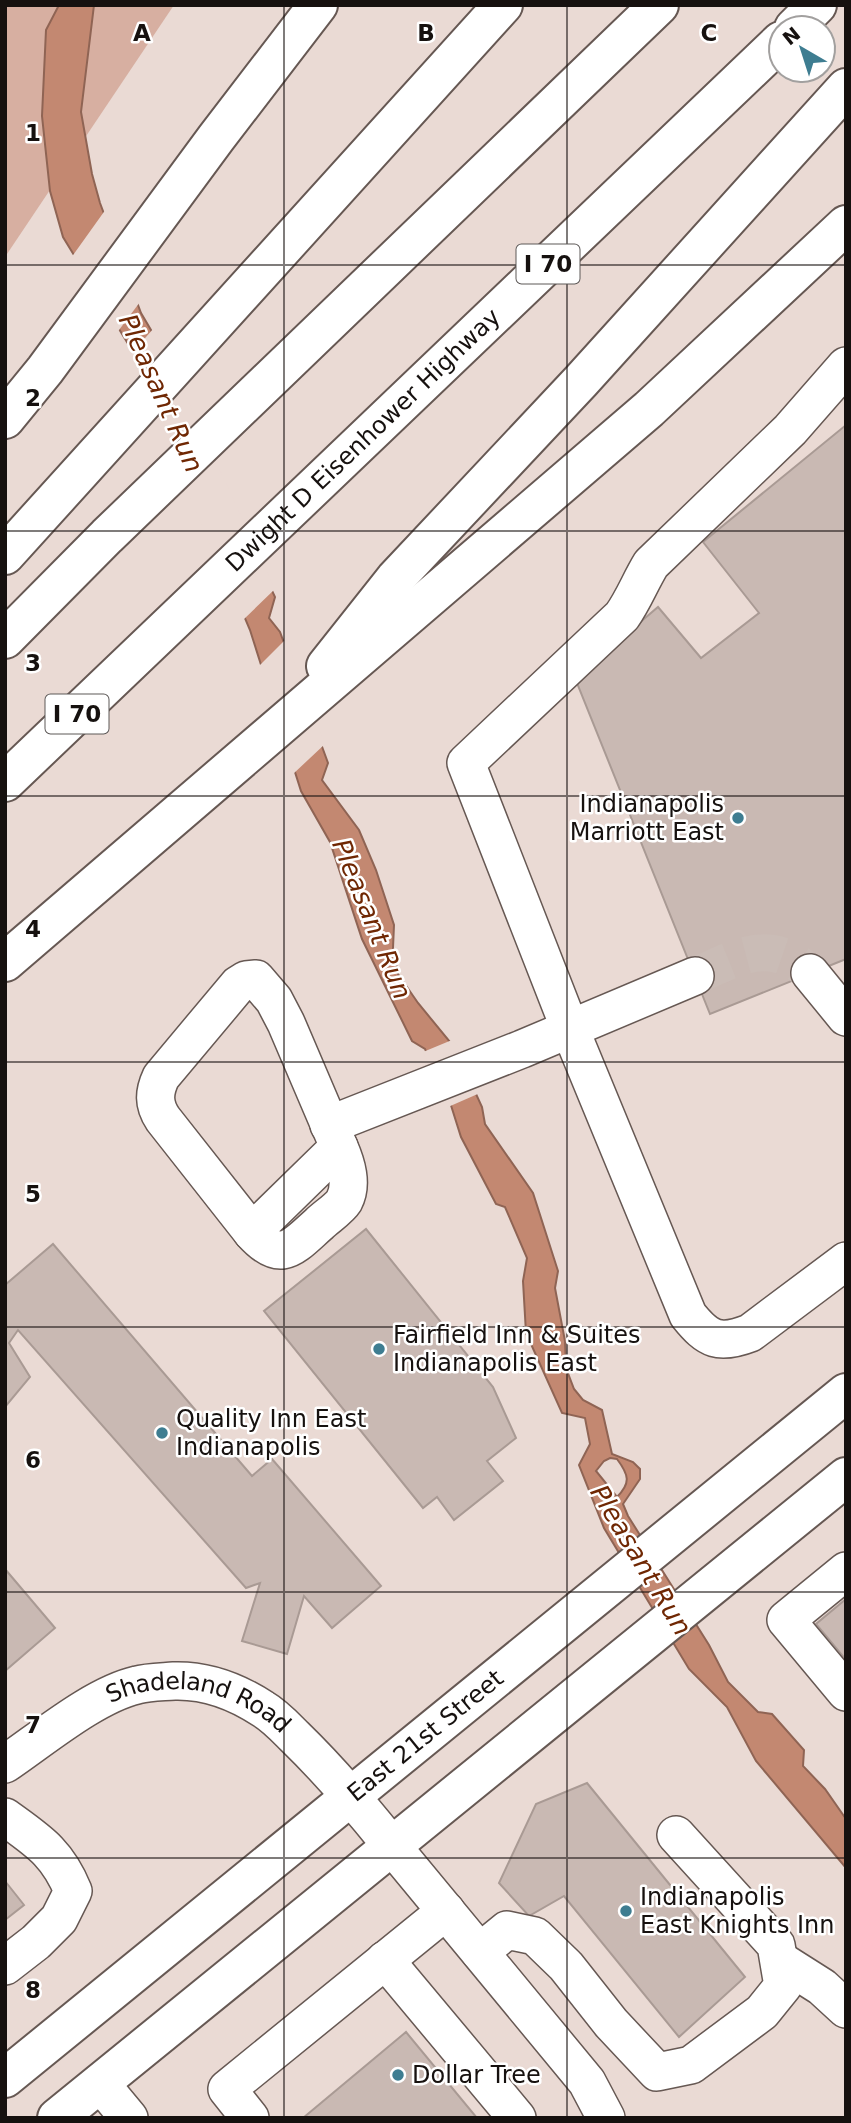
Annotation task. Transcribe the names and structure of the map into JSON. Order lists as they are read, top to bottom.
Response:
{
  "streets": {
    "main road": ["I 70", "Dwight D Eisenhower Highway", "East 21st Street"],
    "street": ["Shadeland Road"]
  },
  "crossings": [
    ["Shadeland Road", "East 21st Street"]
  ],
  "water": ["Pleasant Run"],
  "places": [
    "Indianapolis Marriott East",
    "Fairfield Inn & Suites Indianapolis East",
    "Quality Inn East Indianapolis",
    "Indianapolis East Knights Inn",
    "Dollar Tree"
  ],
  "north": "top left",
  "grid": {
    "columns": ["A", "B", "C"],
    "rows": [
      "1",
      "2",
      "3",
      "4",
      "5",
      "6",
      "7",
      "8"
    ]
  }
}
